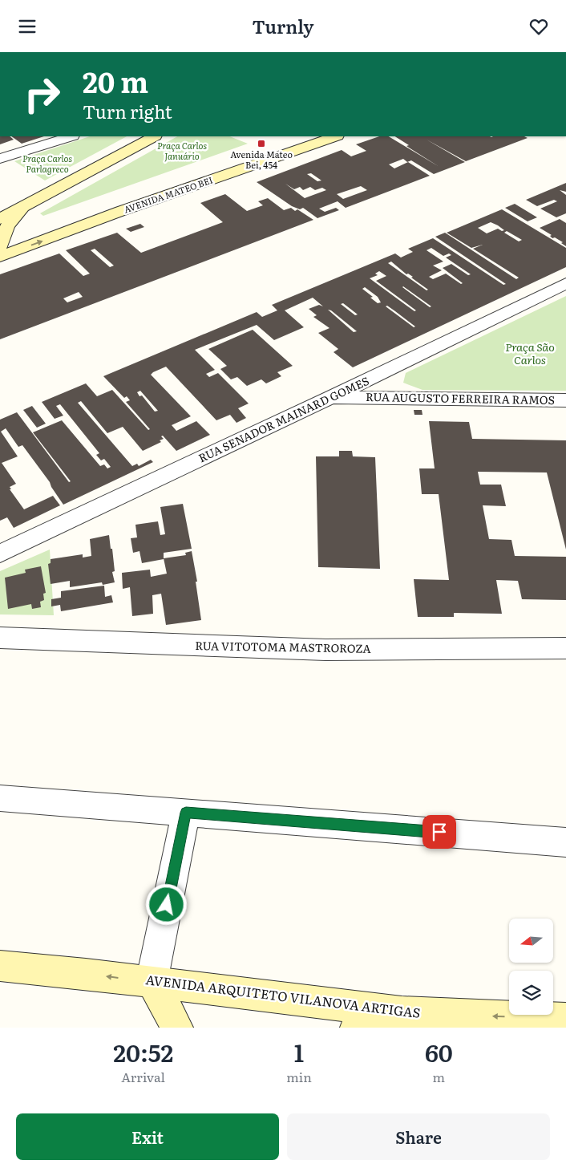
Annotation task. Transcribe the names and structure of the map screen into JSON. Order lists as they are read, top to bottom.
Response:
{
  "streets": {
    "main road": ["AVENIDA MATEO BEI", "AVENIDA ARQUITETO VILANOVA ARTIGAS"],
    "street": ["RUA AUGUSTO FERREIRA RAMOS", "RUA SENADOR MAINARD GOMES", "RUA VITOTOMA MASTROROZA"]
  },
  "crossings": [
    ["RUA AUGUSTO FERREIRA RAMOS", "RUA SENADOR MAINARD GOMES"]
  ],
  "one_way": ["AVENIDA ARQUITETO VILANOVA ARTIGAS"],
  "parks": ["Praça Carlos Januário", "Praça Carlos Parlagreco", "Praça São Carlos"],
  "places": {
    "transit": ["Avenida Mateo Bei, 454"]
  },
  "north": "left",
  "page": {
    "header": "Turnly",
    "turn": ["20 m", "Turn right"],
    "eta": [
      "20:52",
      "Arrival",
      "1",
      "min",
      "60",
      "m"
    ],
    "buttons": ["Exit", "Share"]
  }
}
